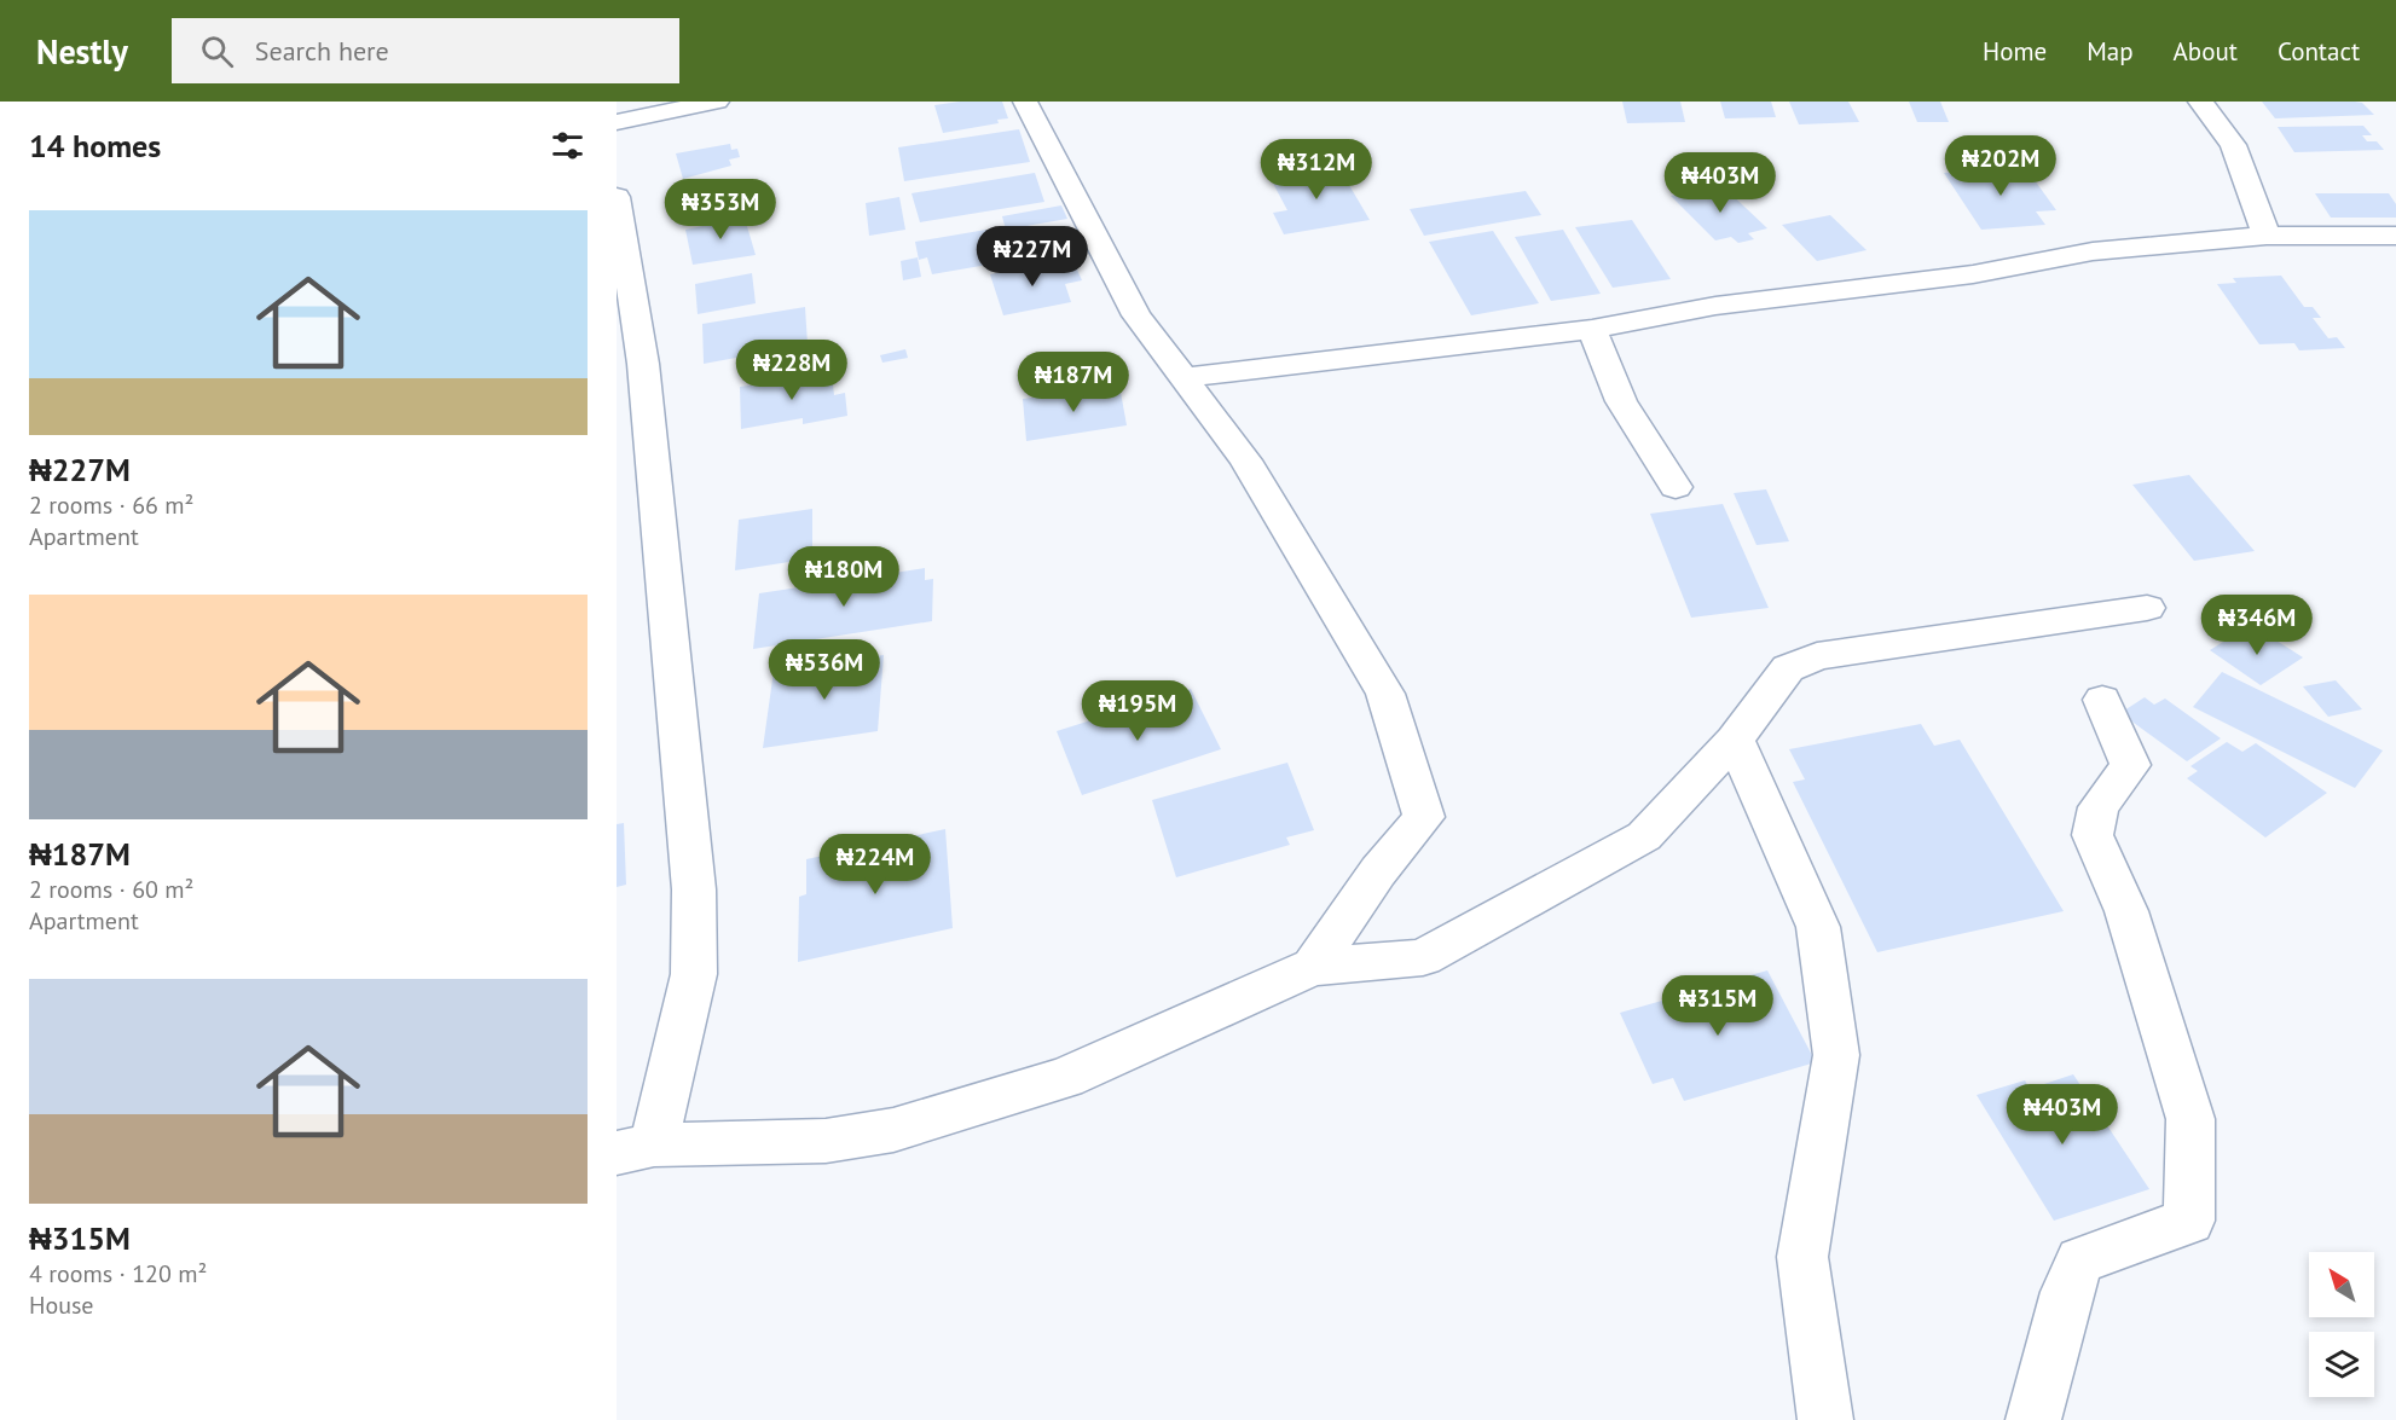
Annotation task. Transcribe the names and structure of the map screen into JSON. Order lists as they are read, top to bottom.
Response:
{
  "north": "top left",
  "page": {
    "header": "Nestly",
    "search": "Search here",
    "nav": [
      "Home",
      "Map",
      "About",
      "Contact"
    ],
    "heading": "14 homes",
    "price": [
      "₦202M",
      "₦312M",
      "₦403M",
      "₦353M",
      "₦227M",
      "₦228M",
      "₦187M",
      "₦180M",
      "₦346M",
      "₦536M",
      "₦195M",
      "₦224M",
      "₦315M",
      "₦403M"
    ],
    "list": [
      {
        "name": "₦227M",
        "note": "2 rooms · 66 m² · Apartment"
      },
      {
        "name": "₦187M",
        "note": "2 rooms · 60 m² · Apartment"
      },
      {
        "name": "₦315M",
        "note": "4 rooms · 120 m² · House"
      }
    ]
  }
}
